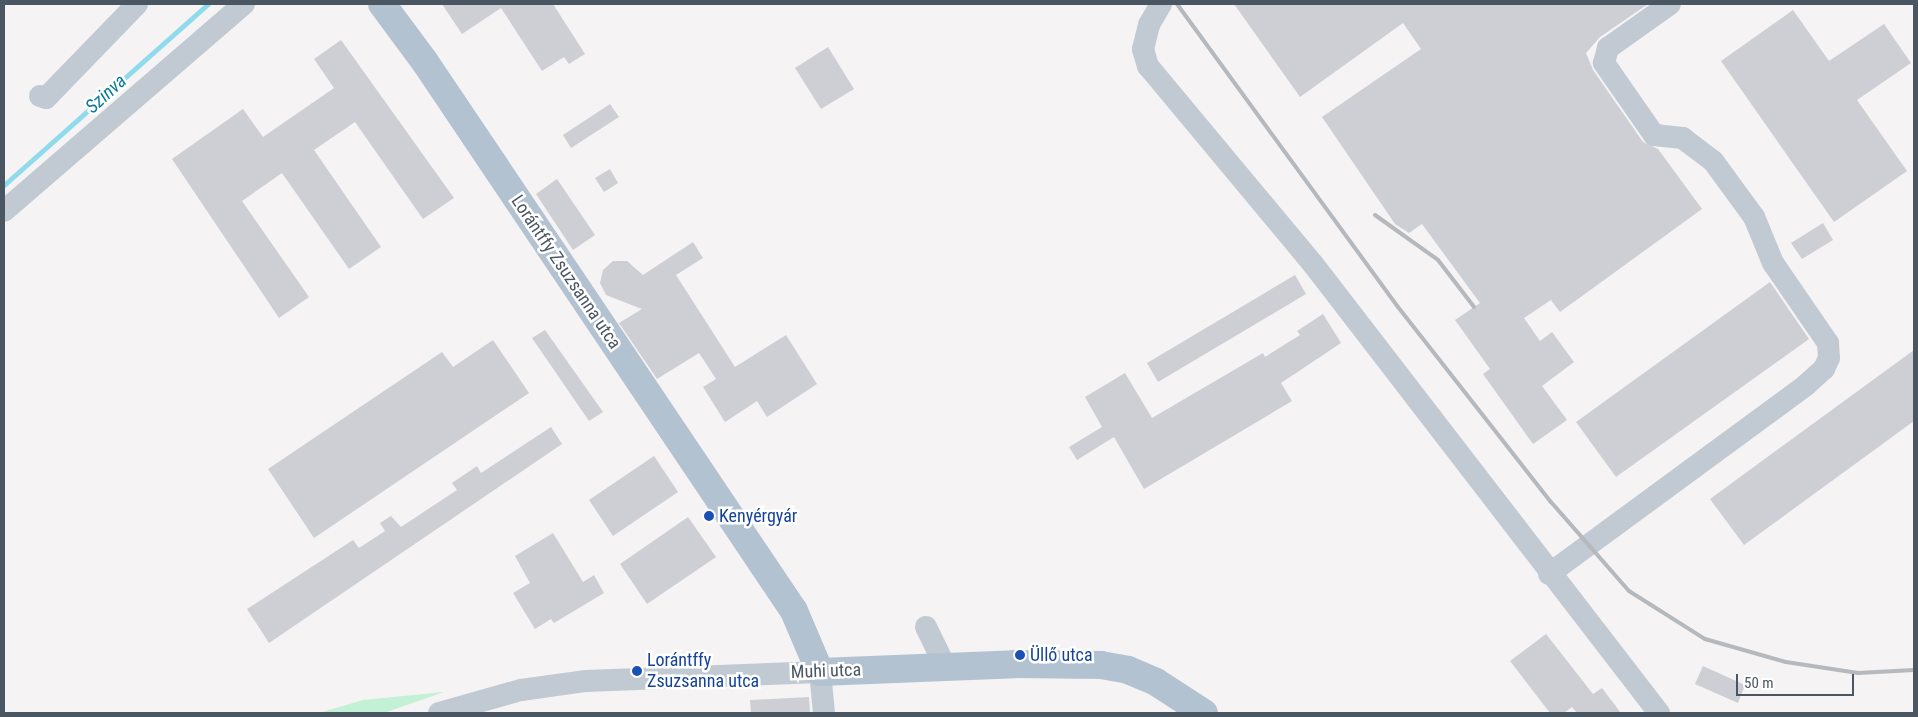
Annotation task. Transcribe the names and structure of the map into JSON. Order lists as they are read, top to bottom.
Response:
{
  "streets": {
    "main road": ["Lorántffy Zsuzsanna utca", "Muhi utca"]
  },
  "crossings": [
    ["Lorántffy Zsuzsanna utca", "Muhi utca"]
  ],
  "water": ["Szinva"],
  "places": ["Kenyérgyár", "Üllő utca", "Lorántffy Zsuzsanna utca"],
  "scale_bar": "50 m"
}
